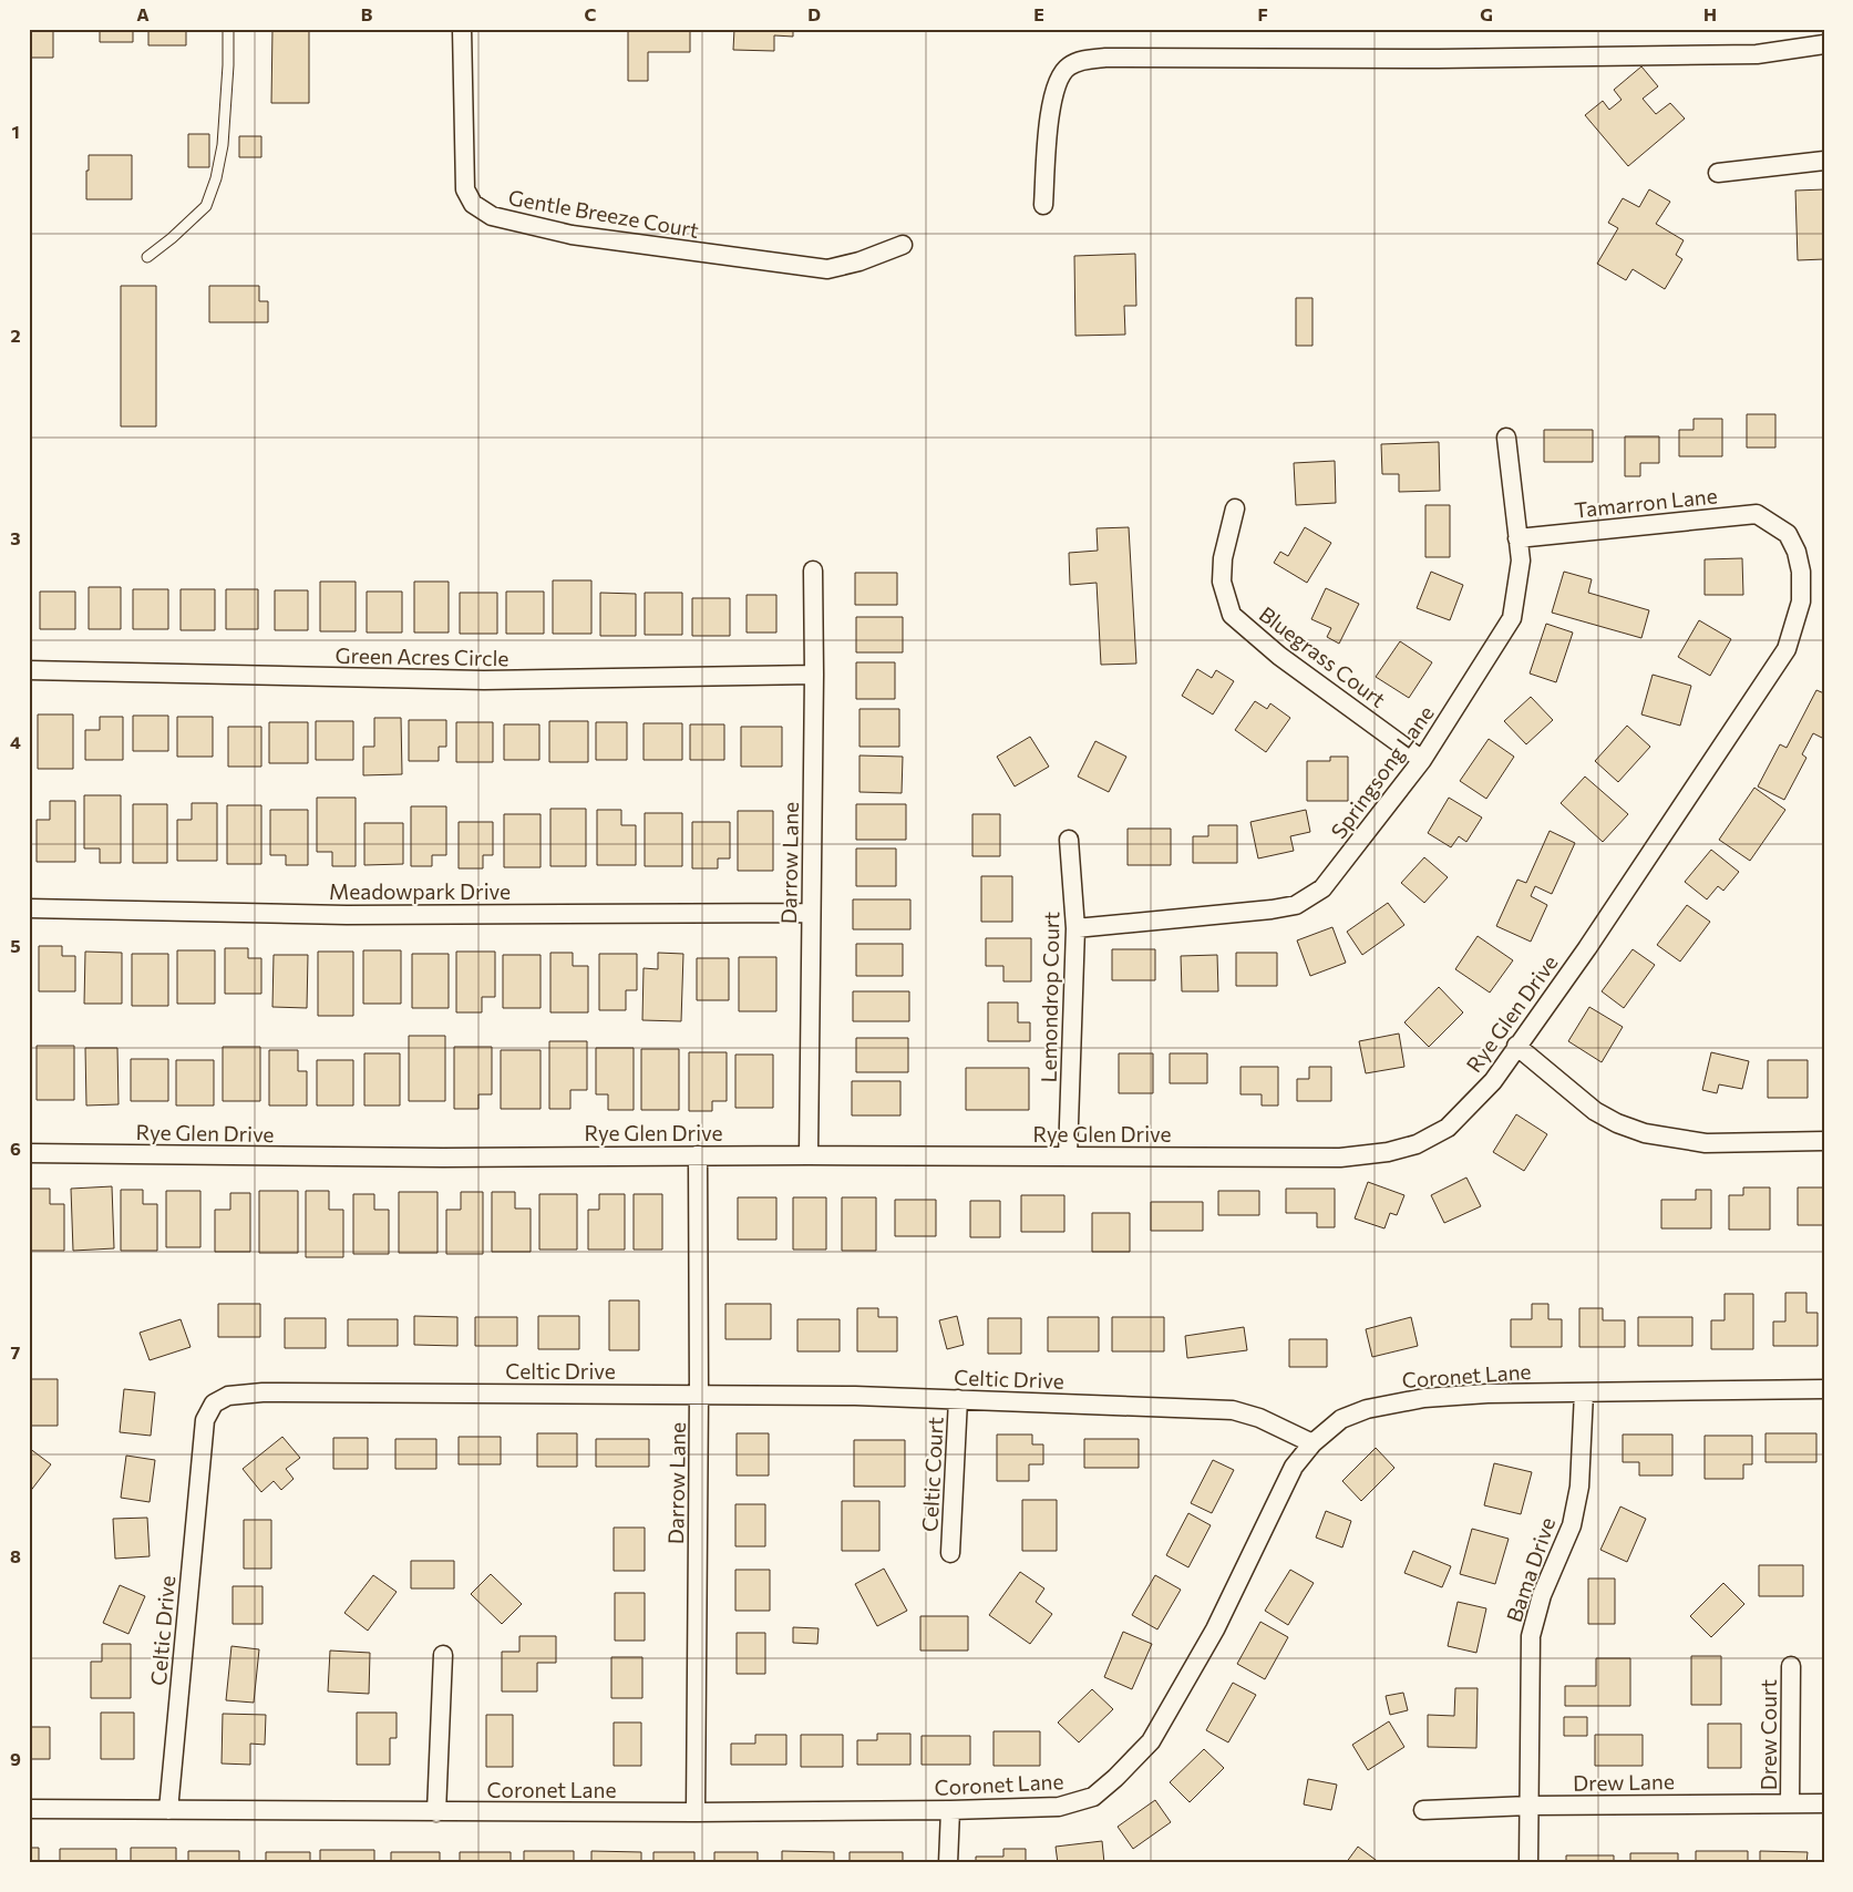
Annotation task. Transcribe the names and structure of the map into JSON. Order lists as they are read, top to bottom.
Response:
{
  "streets": {
    "street": [
      "Gentle Breeze Court",
      "Tamarron Lane",
      "Green Acres Circle",
      "Bluegrass Court",
      "Springsong Lane",
      "Darrow Lane",
      "Meadowpark Drive",
      "Lemondrop Court",
      "Rye Glen Drive",
      "Celtic Drive",
      "Coronet Lane",
      "Celtic Court",
      "Bama Drive",
      "Drew Court",
      "Drew Lane"
    ]
  },
  "crossings": [
    ["Tamarron Lane", "Springsong Lane"],
    ["Tamarron Lane", "Rye Glen Drive"],
    ["Green Acres Circle", "Darrow Lane"],
    ["Bluegrass Court", "Springsong Lane"],
    ["Springsong Lane", "Lemondrop Court"],
    ["Darrow Lane", "Meadowpark Drive"],
    ["Darrow Lane", "Rye Glen Drive"],
    ["Darrow Lane", "Celtic Drive"],
    ["Darrow Lane", "Coronet Lane"],
    ["Lemondrop Court", "Rye Glen Drive"],
    ["Celtic Drive", "Coronet Lane"],
    ["Celtic Drive", "Celtic Court"],
    ["Coronet Lane", "Bama Drive"],
    ["Bama Drive", "Drew Lane"],
    ["Drew Court", "Drew Lane"]
  ],
  "grid": {
    "columns": [
      "A",
      "B",
      "C",
      "D",
      "E",
      "F",
      "G",
      "H"
    ],
    "rows": [
      "1",
      "2",
      "3",
      "4",
      "5",
      "6",
      "7",
      "8",
      "9"
    ]
  }
}
